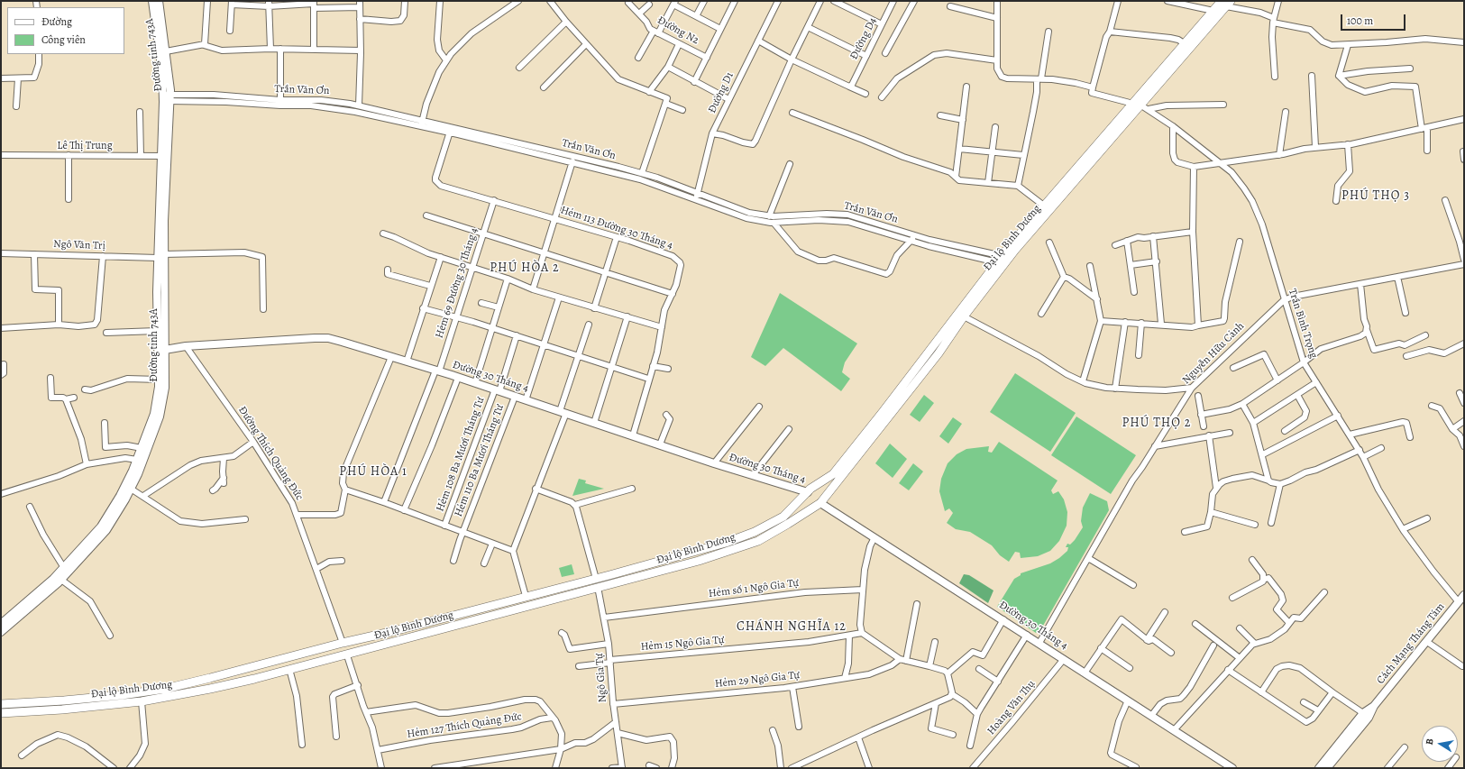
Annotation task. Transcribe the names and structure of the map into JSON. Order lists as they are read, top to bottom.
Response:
{
  "streets": {
    "highway": ["Đại lộ Bình Dương"],
    "main road": ["Đường tỉnh 743A", "Đường 30 Tháng 4", "Cách Mạng Tháng Tám"],
    "street": [
      "Đường N2",
      "Đường D4",
      "Trần Văn Ơn",
      "Đường D1",
      "Lê Thị Trung",
      "Hẻm 113 Đường 30 Tháng 4",
      "Ngô Văn Trị",
      "Hẻm 69 Đường 30 Tháng 4",
      "Trần Bình Trọng",
      "Nguyễn Hữu Cảnh",
      "Đường Thích Quảng Đức",
      "Hẻm 108 Ba Mươi Tháng Tư",
      "Hẻm 110 Ba Mươi Tháng Tư",
      "Hẻm số 1 Ngô Gia Tự",
      "Hẻm 15 Ngô Gia Tự",
      "Ngô Gia Tự",
      "Hẻm 29 Ngô Gia Tự",
      "Hoàng Văn Thụ",
      "Hẻm 127 Thích Quảng Đức"
    ]
  },
  "crossings": [
    ["Đường tỉnh 743A", "Trần Văn Ơn"],
    ["Đường tỉnh 743A", "Lê Thị Trung"],
    ["Đường tỉnh 743A", "Ngô Văn Trị"],
    ["Đường tỉnh 743A", "Đường 30 Tháng 4"],
    ["Trần Văn Ơn", "Đường D1"],
    ["Trần Văn Ơn", "Hẻm 113 Đường 30 Tháng 4"],
    ["Trần Văn Ơn", "Đại lộ Bình Dương"],
    ["Hẻm 113 Đường 30 Tháng 4", "Hẻm 69 Đường 30 Tháng 4"],
    ["Hẻm 113 Đường 30 Tháng 4", "Đường 30 Tháng 4"],
    ["Đại lộ Bình Dương", "Trần Bình Trọng"],
    ["Đại lộ Bình Dương", "Đường 30 Tháng 4"],
    ["Đại lộ Bình Dương", "Đường Thích Quảng Đức"],
    ["Đại lộ Bình Dương", "Ngô Gia Tự"],
    ["Hẻm 69 Đường 30 Tháng 4", "Đường 30 Tháng 4"],
    ["Trần Bình Trọng", "Nguyễn Hữu Cảnh"],
    ["Trần Bình Trọng", "Cách Mạng Tháng Tám"],
    ["Nguyễn Hữu Cảnh", "Đường 30 Tháng 4"],
    ["Đường 30 Tháng 4", "Đường Thích Quảng Đức"],
    ["Đường 30 Tháng 4", "Hẻm 108 Ba Mươi Tháng Tư"],
    ["Đường 30 Tháng 4", "Hẻm 110 Ba Mươi Tháng Tư"],
    ["Đường 30 Tháng 4", "Hoàng Văn Thụ"],
    ["Hẻm số 1 Ngô Gia Tự", "Ngô Gia Tự"],
    ["Hẻm 15 Ngô Gia Tự", "Ngô Gia Tự"],
    ["Ngô Gia Tự", "Hẻm 29 Ngô Gia Tự"]
  ],
  "districts": [
    "PHÚ THỌ 3",
    "PHÚ HÒA 2",
    "PHÚ THỌ 2",
    "PHÚ HÒA 1",
    "CHÁNH NGHĨA 12"
  ],
  "legend": ["Đường", "Công viên"],
  "scale_bar": "100 m",
  "north": "left"
}
